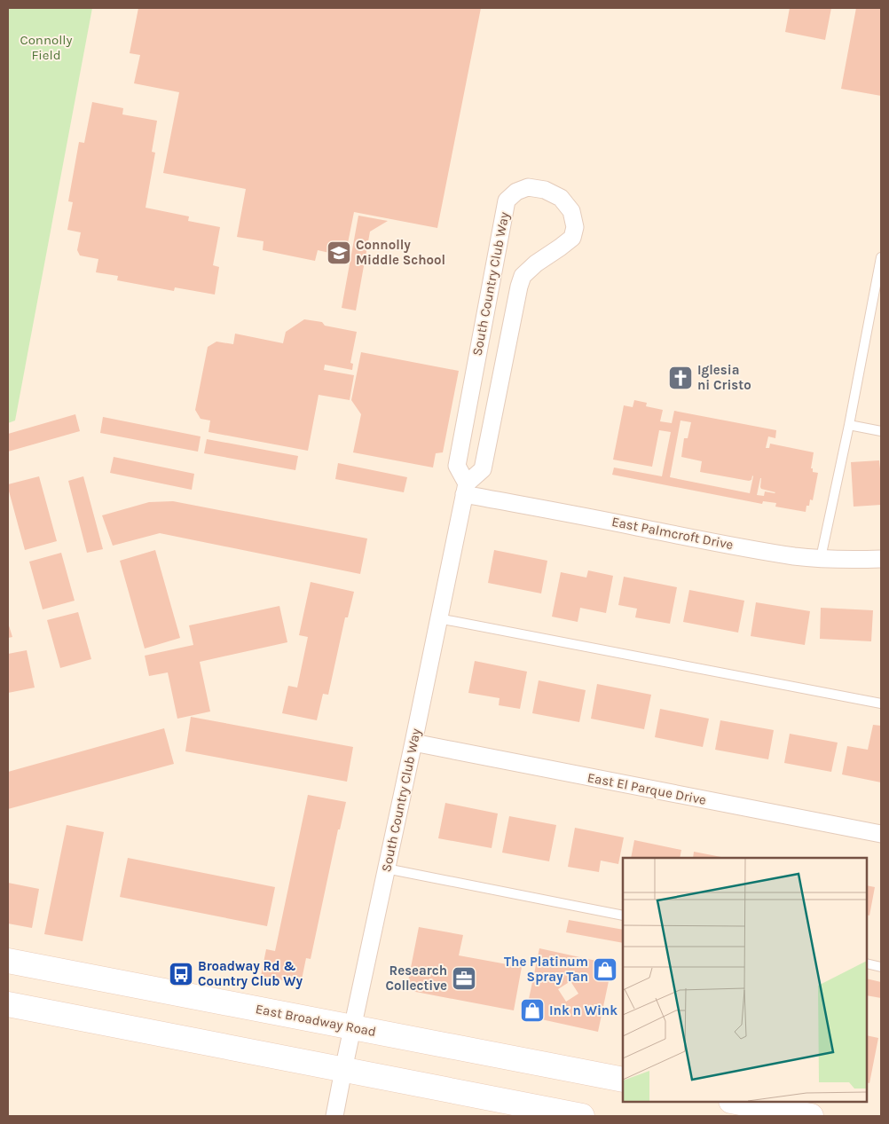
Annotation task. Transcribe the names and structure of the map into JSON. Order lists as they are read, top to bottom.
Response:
{
  "streets": {
    "main road": ["East Broadway Road"],
    "street": ["South Country Club Way", "East Palmcroft Drive", "East El Parque Drive"]
  },
  "crossings": [
    ["South Country Club Way", "East Palmcroft Drive"],
    ["South Country Club Way", "East El Parque Drive"],
    ["South Country Club Way", "East Broadway Road"]
  ],
  "parks": ["Connolly Field"],
  "places": {
    "school or university": ["Connolly Middle School"],
    "church": ["Iglesia ni Cristo"],
    "shop": ["The Platinum Spray Tan", "Ink n Wink"],
    "bus stop": ["Broadway Rd & Country Club Wy"],
    "office": ["Research Collective"]
  }
}
